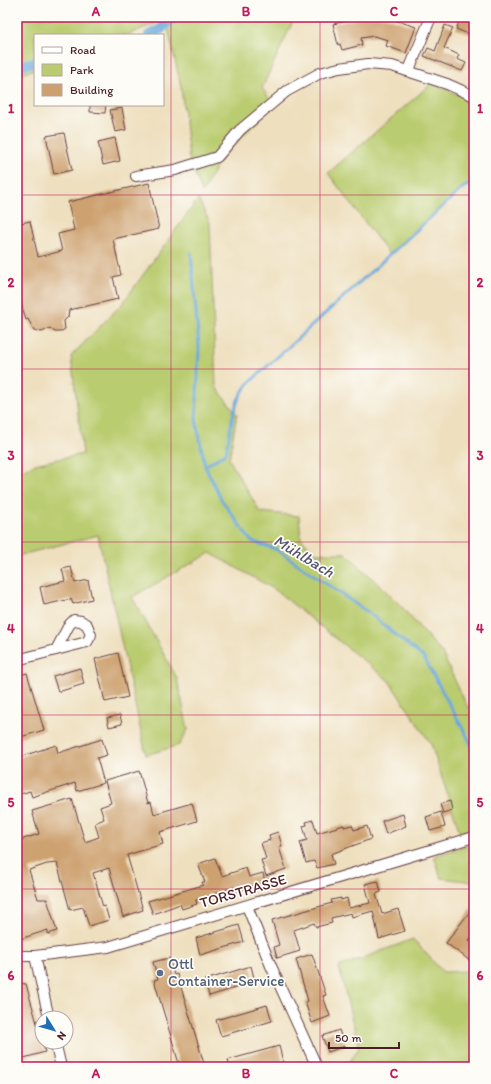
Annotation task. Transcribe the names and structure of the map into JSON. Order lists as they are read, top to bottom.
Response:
{
  "streets": {
    "street": ["TORSTRASSE"]
  },
  "water": ["Mühlbach"],
  "places": ["Ottl Container-Service"],
  "legend": ["Road", "Park", "Building"],
  "scale_bar": "50 m",
  "north": "bottom right",
  "grid": {
    "columns": ["A", "B", "C"],
    "rows": [
      "1",
      "2",
      "3",
      "4",
      "5",
      "6"
    ]
  }
}
